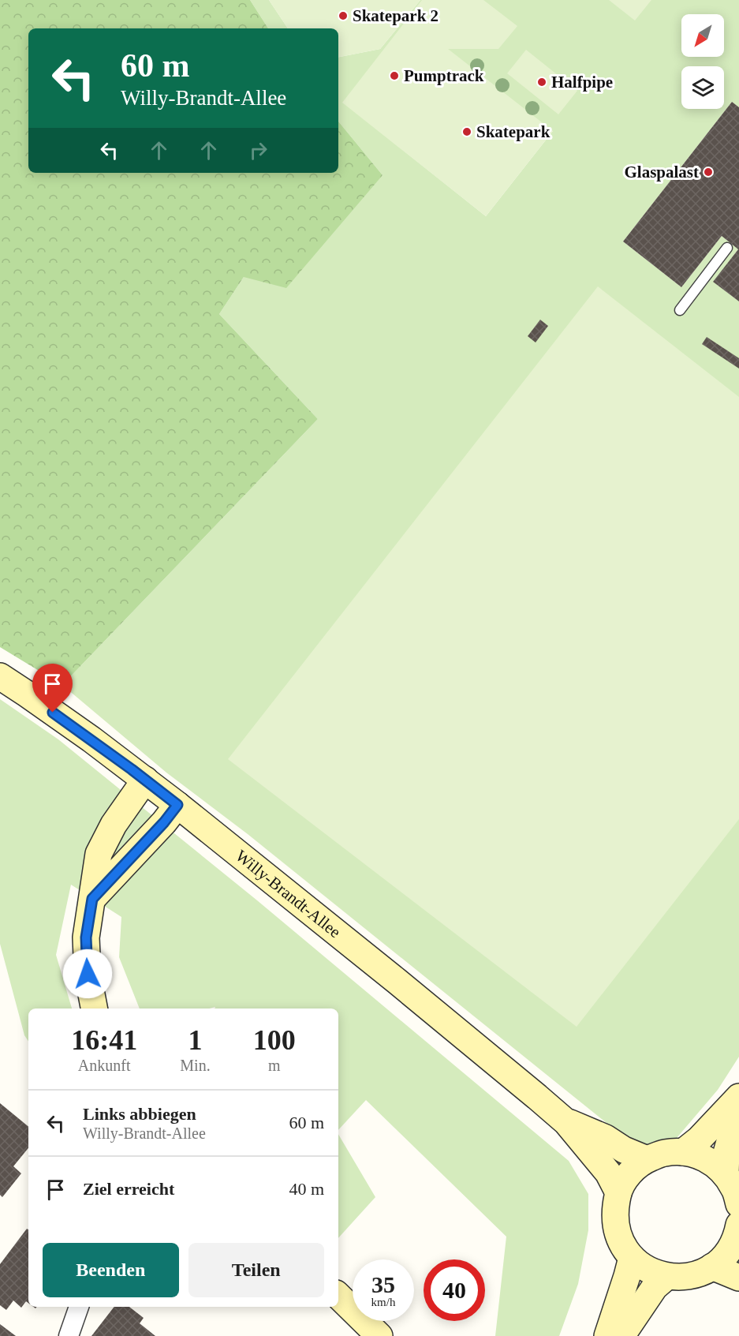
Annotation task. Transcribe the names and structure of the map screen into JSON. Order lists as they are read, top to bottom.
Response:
{
  "streets": {
    "main road": ["Willy-Brandt-Allee"]
  },
  "places": [
    "Skatepark 2",
    "Pumptrack",
    "Halfpipe",
    "Skatepark",
    "Glaspalast"
  ],
  "north": "bottom left",
  "page": {
    "turn": ["60 m", "Willy-Brandt-Allee"],
    "eta": [
      "16:41",
      "Ankunft",
      "1",
      "Min.",
      "100",
      "m"
    ],
    "list": [
      {
        "name": "Links abbiegen",
        "note": "Willy-Brandt-Allee",
        "value": "60 m"
      },
      {
        "name": "Ziel erreicht",
        "value": "40 m"
      }
    ],
    "buttons": ["Beenden", "Teilen"],
    "speed": "35 km/h",
    "limit": "40"
  }
}
